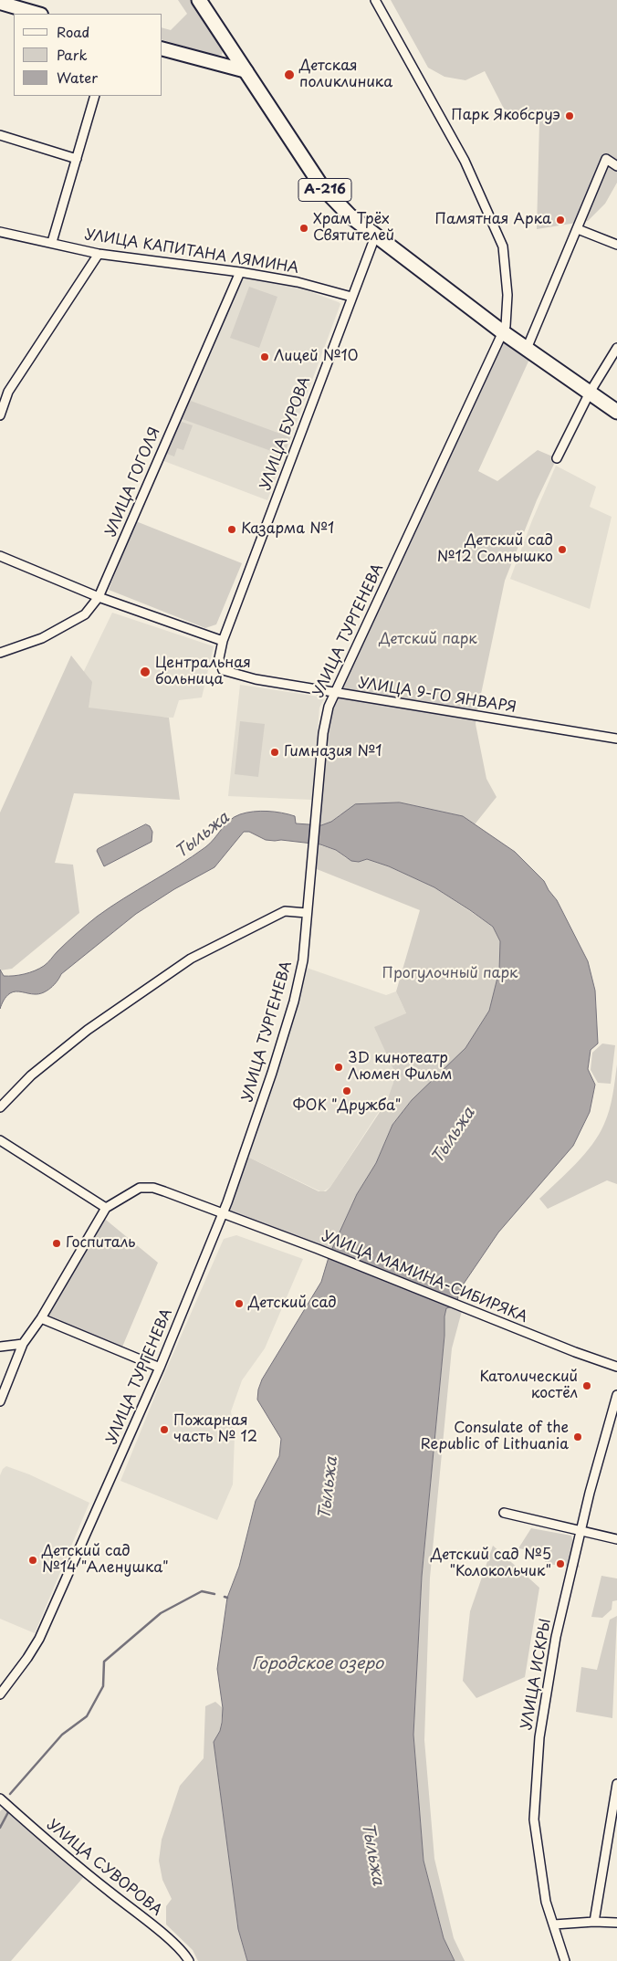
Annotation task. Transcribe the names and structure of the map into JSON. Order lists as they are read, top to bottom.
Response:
{
  "streets": {
    "main road": ["А-216"],
    "street": [
      "УЛИЦА КАПИТАНА ЛЯМИНА",
      "УЛИЦА БУРОВА",
      "УЛИЦА ГОГОЛЯ",
      "УЛИЦА ТУРГЕНЕВА",
      "УЛИЦА 9-ГО ЯНВАРЯ",
      "УЛИЦА МАМИНА-СИБИРЯКА",
      "УЛИЦА ИСКРЫ",
      "УЛИЦА СУВОРОВА"
    ]
  },
  "crossings": [
    ["А-216", "УЛИЦА БУРОВА"],
    ["А-216", "УЛИЦА ТУРГЕНЕВА"],
    ["УЛИЦА КАПИТАНА ЛЯМИНА", "УЛИЦА БУРОВА"],
    ["УЛИЦА КАПИТАНА ЛЯМИНА", "УЛИЦА ГОГОЛЯ"],
    ["УЛИЦА БУРОВА", "УЛИЦА 9-ГО ЯНВАРЯ"],
    ["УЛИЦА ТУРГЕНЕВА", "УЛИЦА 9-ГО ЯНВАРЯ"],
    ["УЛИЦА ТУРГЕНЕВА", "УЛИЦА МАМИНА-СИБИРЯКА"]
  ],
  "water": ["Тыльжа", "Городское озеро"],
  "parks": ["Детский парк", "Прогулочный парк"],
  "places": [
    "Детская поликлиника",
    "Парк Якобсруэ",
    "Памятная Арка",
    "Храм Трёх Святителей",
    "Лицей №10",
    "Казарма №1",
    "Детский сад №12 Солнышко",
    "Центральная больница",
    "Гимназия №1",
    "3D кинотеатр Люмен Фильм",
    "ФОК \"Дружба\"",
    "Госпиталь",
    "Детский сад",
    "Католический костёл",
    "Пожарная часть № 12",
    "Consulate of the Republic of Lithuania",
    "Детский сад №14 \"Аленушка\"",
    "Детский сад №5 \"Колокольчик\""
  ],
  "legend": ["Road", "Park", "Water"]
}
